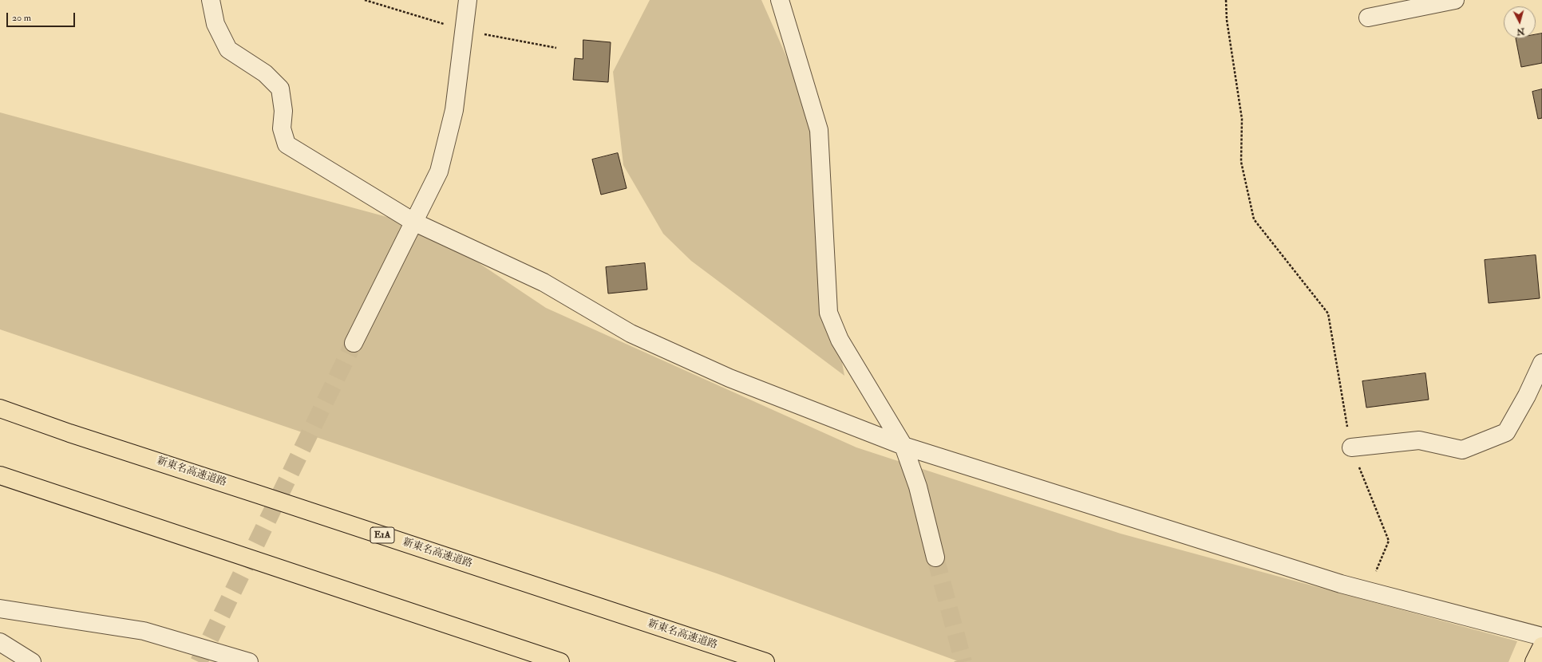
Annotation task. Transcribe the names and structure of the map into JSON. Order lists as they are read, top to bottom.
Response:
{
  "streets": {
    "main road": ["新東名高速道路", "E1A"]
  },
  "scale_bar": "20 m",
  "north": "bottom"
}
